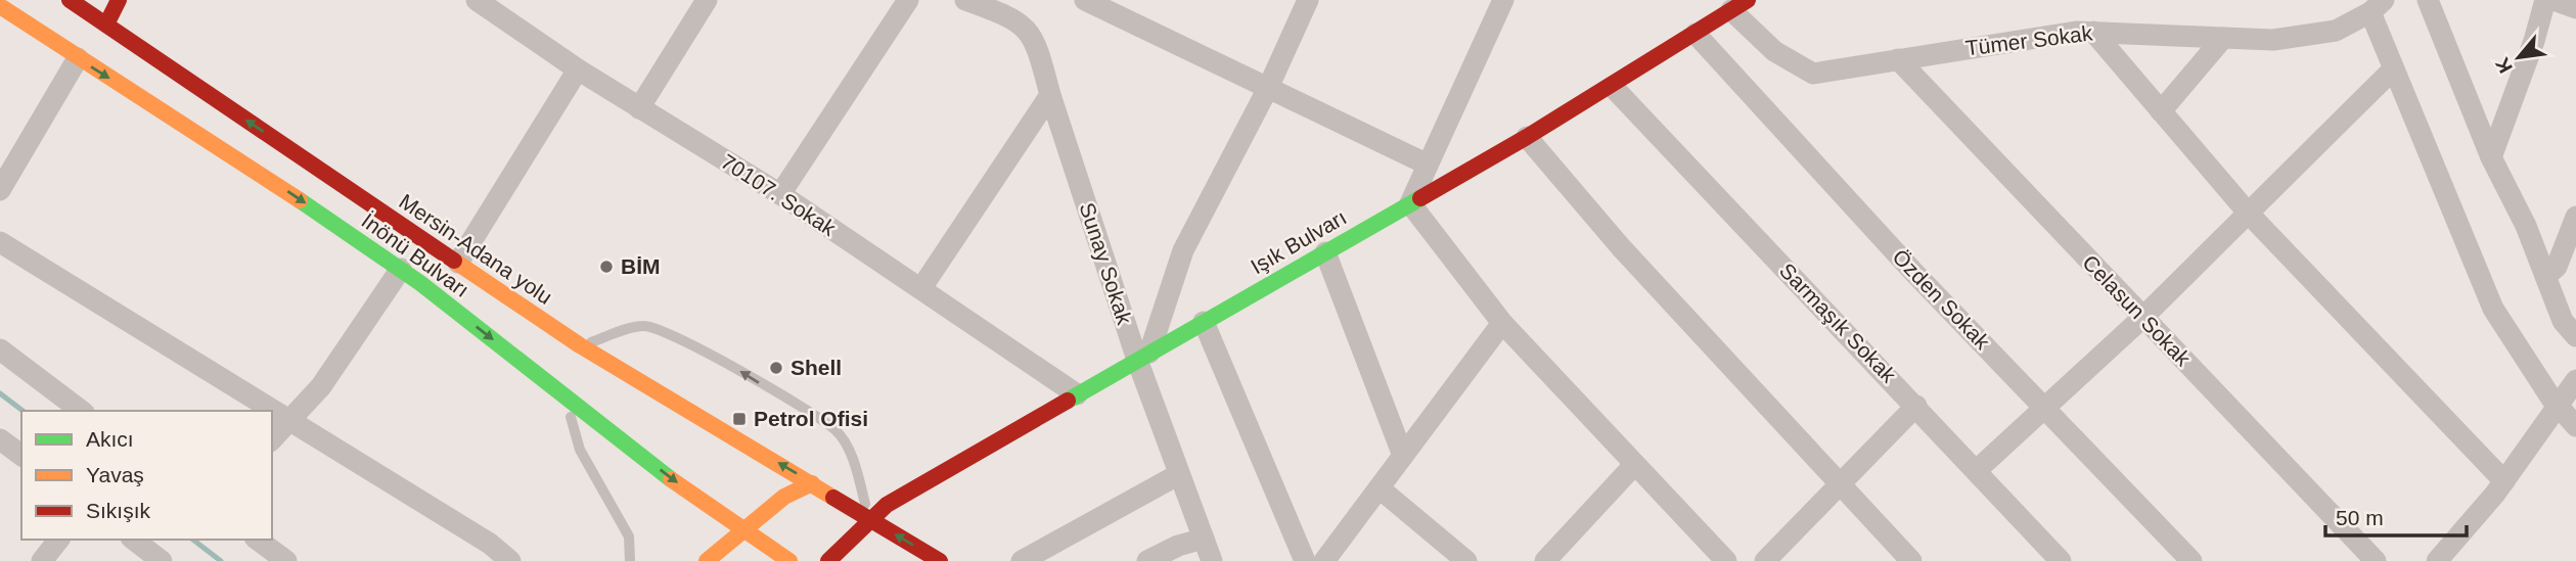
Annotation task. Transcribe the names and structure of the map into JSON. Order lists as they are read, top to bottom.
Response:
{
  "streets": {
    "main road": ["Işık Bulvarı", "Mersin-Adana yolu", "İnönü Bulvarı"],
    "street": [
      "Tümer Sokak",
      "70107. Sokak",
      "Sunay Sokak",
      "Özden Sokak",
      "Celasun Sokak",
      "Sarmaşık Sokak"
    ]
  },
  "crossings": [
    ["Tümer Sokak", "Işık Bulvarı"],
    ["Tümer Sokak", "Celasun Sokak"],
    ["70107. Sokak", "Işık Bulvarı"],
    ["Işık Bulvarı", "Mersin-Adana yolu"],
    ["Işık Bulvarı", "Sunay Sokak"],
    ["Işık Bulvarı", "Özden Sokak"],
    ["Işık Bulvarı", "Sarmaşık Sokak"]
  ],
  "one_way": ["Mersin-Adana yolu", "İnönü Bulvarı"],
  "places": {
    "other": ["BİM", "Shell"],
    "transit": ["Petrol Ofisi"]
  },
  "legend": ["Akıcı", "Yavaş", "Sıkışık"],
  "scale_bar": "50 m",
  "north": "bottom left"
}
